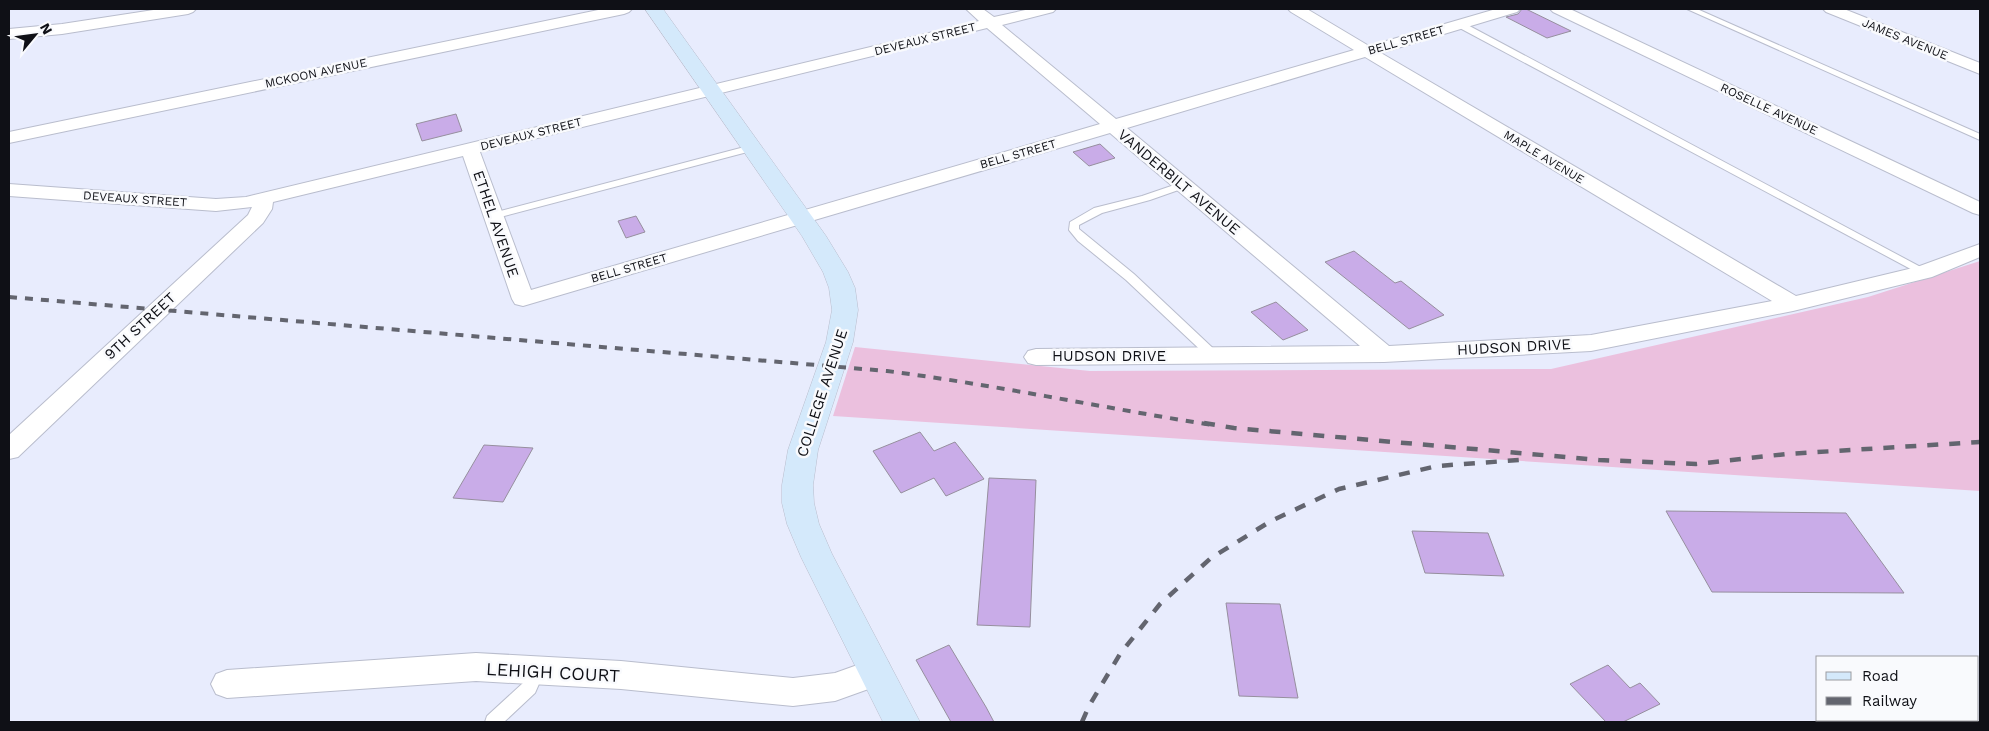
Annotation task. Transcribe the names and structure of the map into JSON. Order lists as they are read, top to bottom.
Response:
{
  "streets": {
    "main road": ["COLLEGE AVENUE"],
    "street": [
      "DEVEAUX STREET",
      "JAMES AVENUE",
      "BELL STREET",
      "MCKOON AVENUE",
      "ROSELLE AVENUE",
      "MAPLE AVENUE",
      "VANDERBILT AVENUE",
      "ETHEL AVENUE",
      "9TH STREET",
      "HUDSON DRIVE",
      "LEHIGH COURT"
    ]
  },
  "crossings": [
    ["DEVEAUX STREET", "VANDERBILT AVENUE"],
    ["DEVEAUX STREET", "ETHEL AVENUE"],
    ["DEVEAUX STREET", "9TH STREET"],
    ["DEVEAUX STREET", "COLLEGE AVENUE"],
    ["BELL STREET", "MAPLE AVENUE"],
    ["BELL STREET", "VANDERBILT AVENUE"],
    ["BELL STREET", "ETHEL AVENUE"],
    ["BELL STREET", "COLLEGE AVENUE"],
    ["MAPLE AVENUE", "HUDSON DRIVE"],
    ["VANDERBILT AVENUE", "HUDSON DRIVE"],
    ["COLLEGE AVENUE", "LEHIGH COURT"]
  ],
  "legend": ["Road", "Railway"],
  "north": "top right"
}
